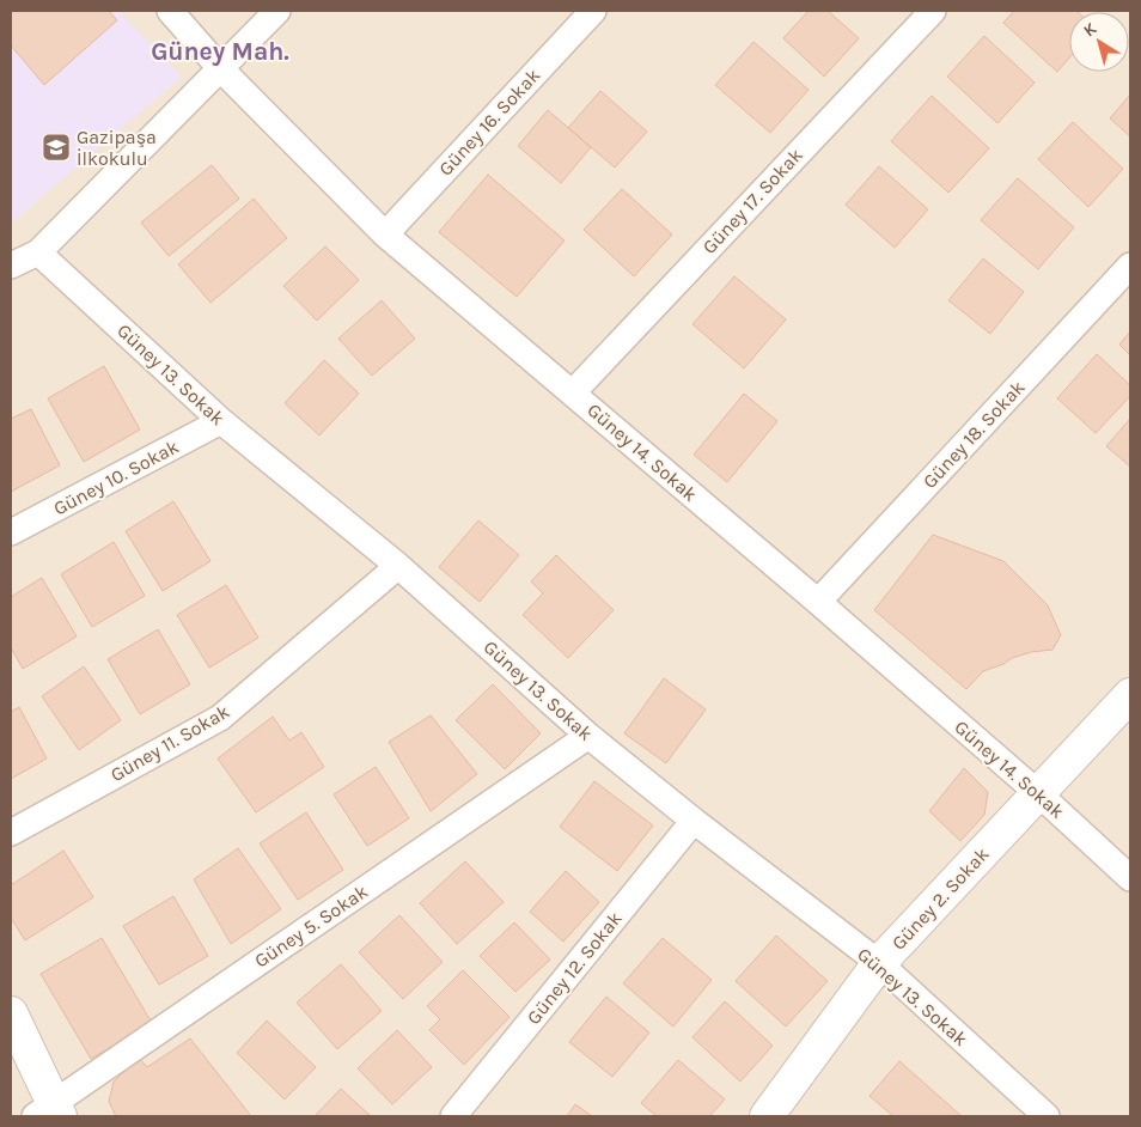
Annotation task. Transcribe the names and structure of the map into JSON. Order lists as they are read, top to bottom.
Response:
{
  "streets": {
    "street": [
      "Güney 16. Sokak",
      "Güney 17. Sokak",
      "Güney 13. Sokak",
      "Güney 18. Sokak",
      "Güney 14. Sokak",
      "Güney 10. Sokak",
      "Güney 11. Sokak",
      "Güney 2. Sokak",
      "Güney 5. Sokak",
      "Güney 12. Sokak"
    ]
  },
  "crossings": [
    ["Güney 16. Sokak", "Güney 14. Sokak"],
    ["Güney 17. Sokak", "Güney 14. Sokak"],
    ["Güney 13. Sokak", "Güney 10. Sokak"],
    ["Güney 13. Sokak", "Güney 11. Sokak"],
    ["Güney 13. Sokak", "Güney 2. Sokak"],
    ["Güney 13. Sokak", "Güney 5. Sokak"],
    ["Güney 13. Sokak", "Güney 12. Sokak"],
    ["Güney 18. Sokak", "Güney 14. Sokak"],
    ["Güney 14. Sokak", "Güney 2. Sokak"]
  ],
  "districts": ["Güney Mah."],
  "places": {
    "school or university": ["Gazipaşa İlkokulu"]
  },
  "north": "top left"
}
